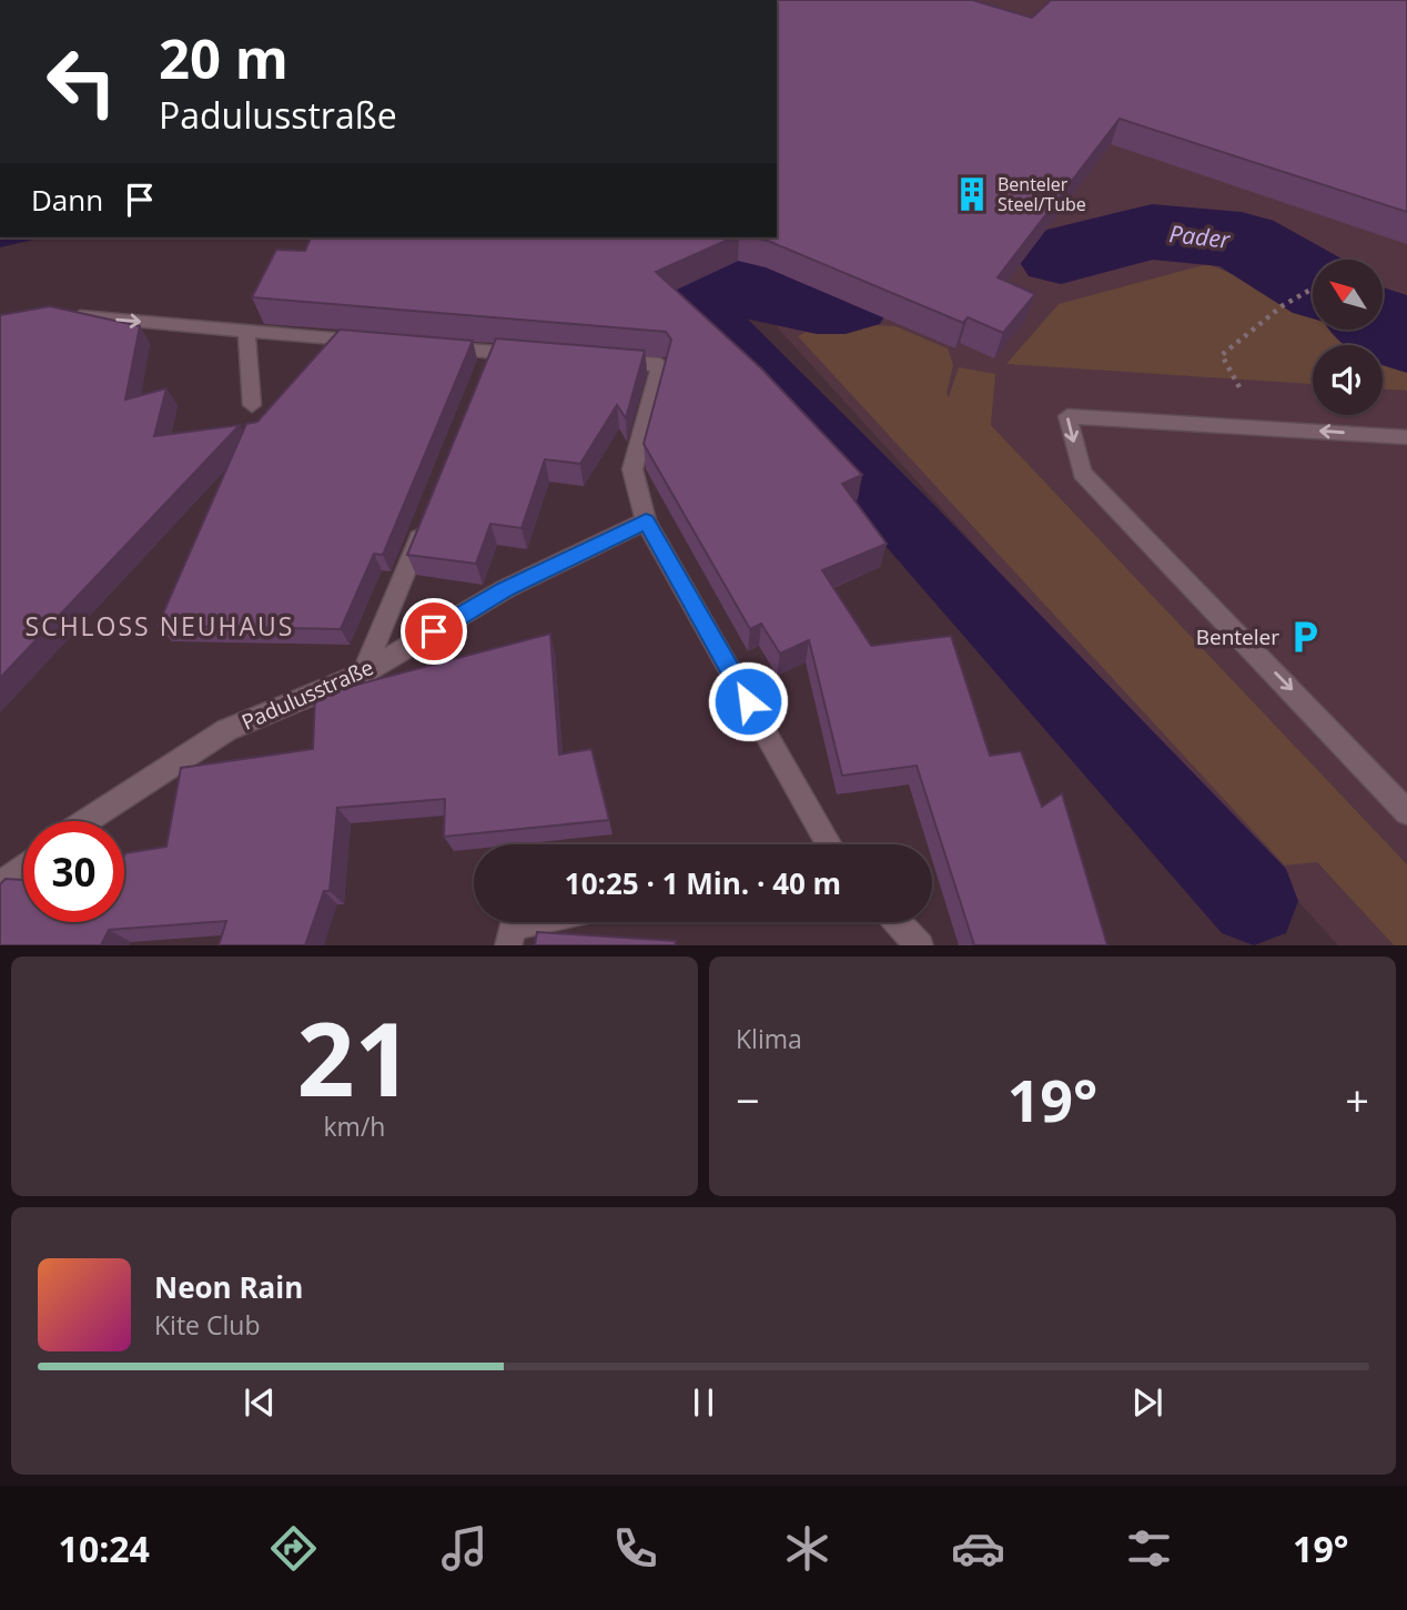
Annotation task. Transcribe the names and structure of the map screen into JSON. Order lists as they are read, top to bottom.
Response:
{
  "streets": {
    "street": ["Padulusstraße"]
  },
  "districts": ["SCHLOSS NEUHAUS"],
  "water": ["Pader"],
  "places": {
    "building": ["Benteler Steel/Tube"],
    "parking": ["Benteler"]
  },
  "north": "top left",
  "page": {
    "turn": ["20 m", "Padulusstraße"],
    "then": "Dann",
    "limit": "30",
    "trip": "10:25 · 1 Min. · 40 m",
    "tile": [
      ["21", "km/h"],
      "Klima"
    ],
    "heat": ["−", "19°", "+"],
    "song": ["Neon Rain", "Kite Club"],
    "tabs": ["10:24", "19°"]
  }
}
